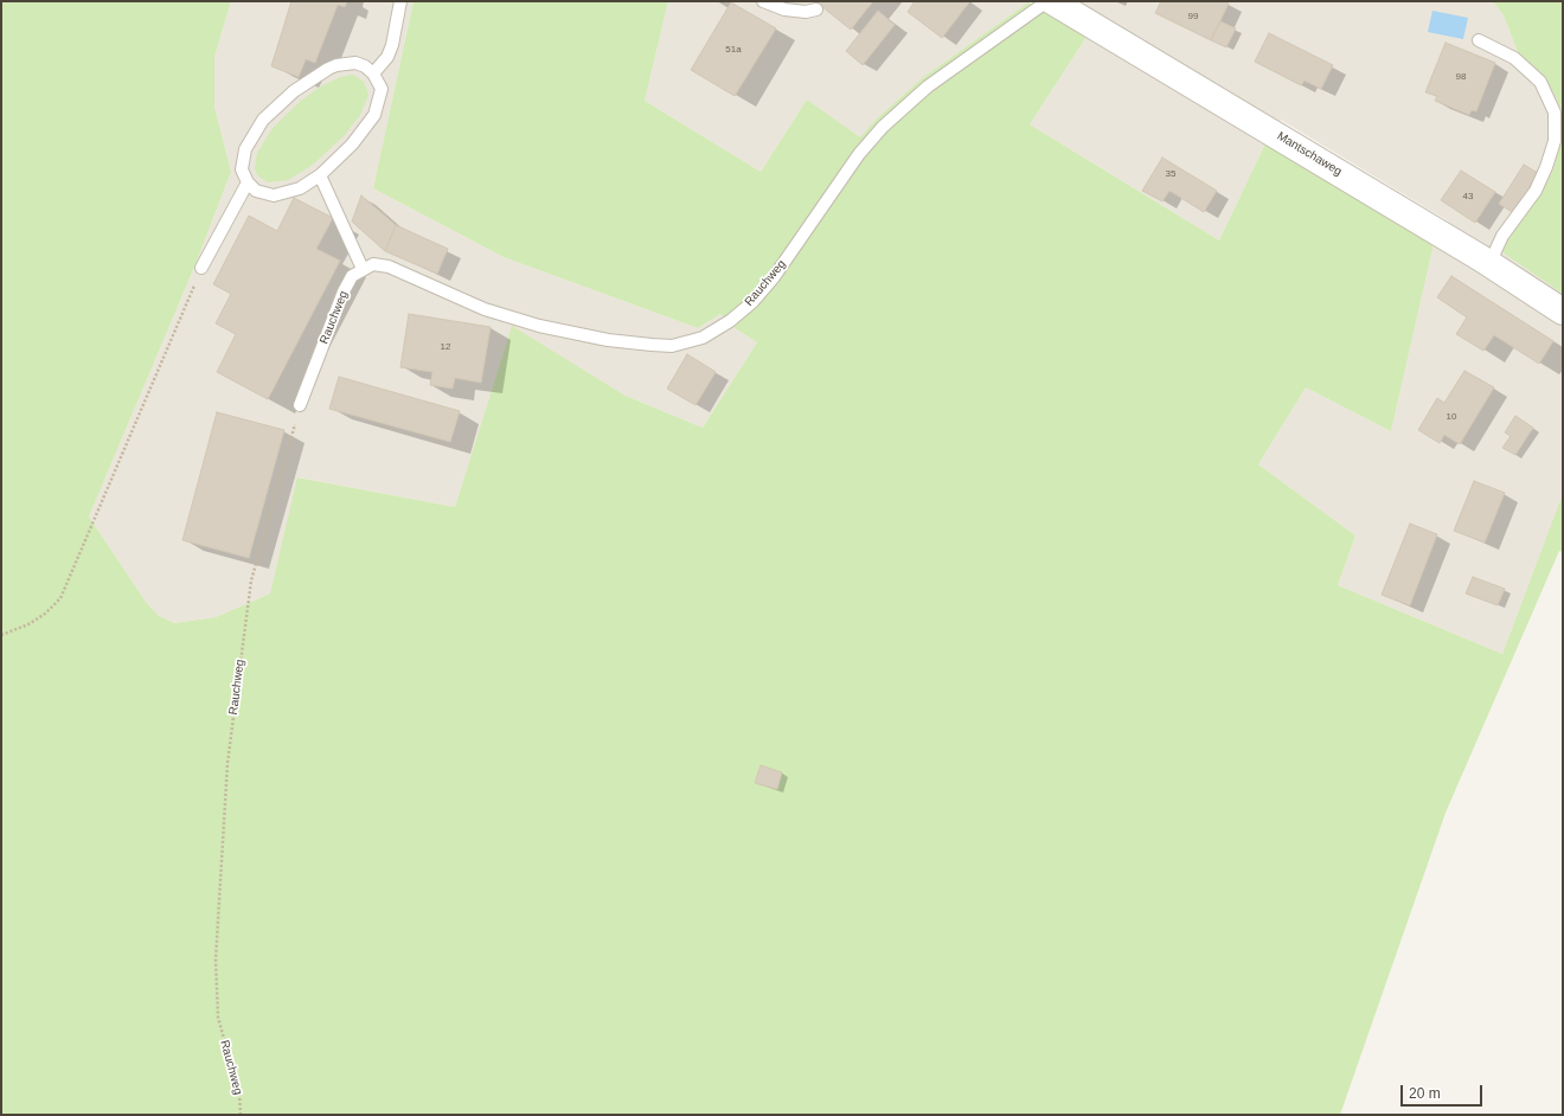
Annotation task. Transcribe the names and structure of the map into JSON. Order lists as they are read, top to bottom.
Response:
{
  "streets": {
    "street": ["Mantschaweg"],
    "lane": ["Rauchweg"]
  },
  "house_numbers": [
    "99",
    "51a",
    "98",
    "35",
    "43",
    "12",
    "10"
  ],
  "scale_bar": "20 m"
}
